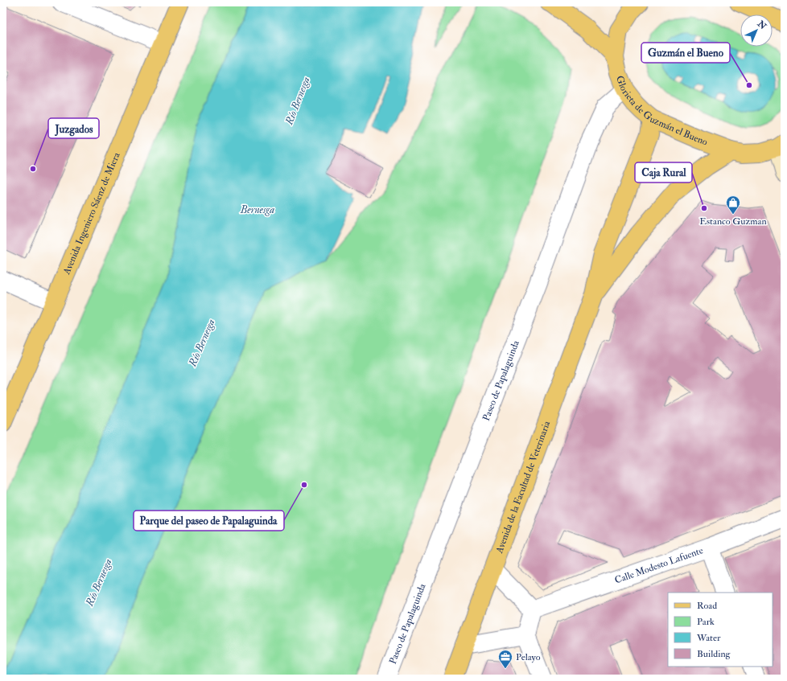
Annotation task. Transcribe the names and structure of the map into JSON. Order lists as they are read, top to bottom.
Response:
{
  "streets": {
    "main road": ["Glorieta de Guzmán el Bueno", "Avenida Ingeniero Sáenz de Miera", "Avenida de la Facultad de Veterinaria"],
    "street": ["Paseo de Papalaguinda", "Calle Modesto Lafuente"]
  },
  "crossings": [
    ["Glorieta de Guzmán el Bueno", "Paseo de Papalaguinda"],
    ["Glorieta de Guzmán el Bueno", "Avenida de la Facultad de Veterinaria"]
  ],
  "water": ["Río Bernesga", "Bernesga"],
  "places": {
    "other": [
      "Guzmán el Bueno",
      "Juzgados",
      "Caja Rural",
      "Parque del paseo de Papalaguinda"
    ],
    "shop": ["Estanco Guzman"],
    "office": ["Pelayo"]
  },
  "legend": [
    "Road",
    "Park",
    "Water",
    "Building"
  ],
  "north": "top right"
}
